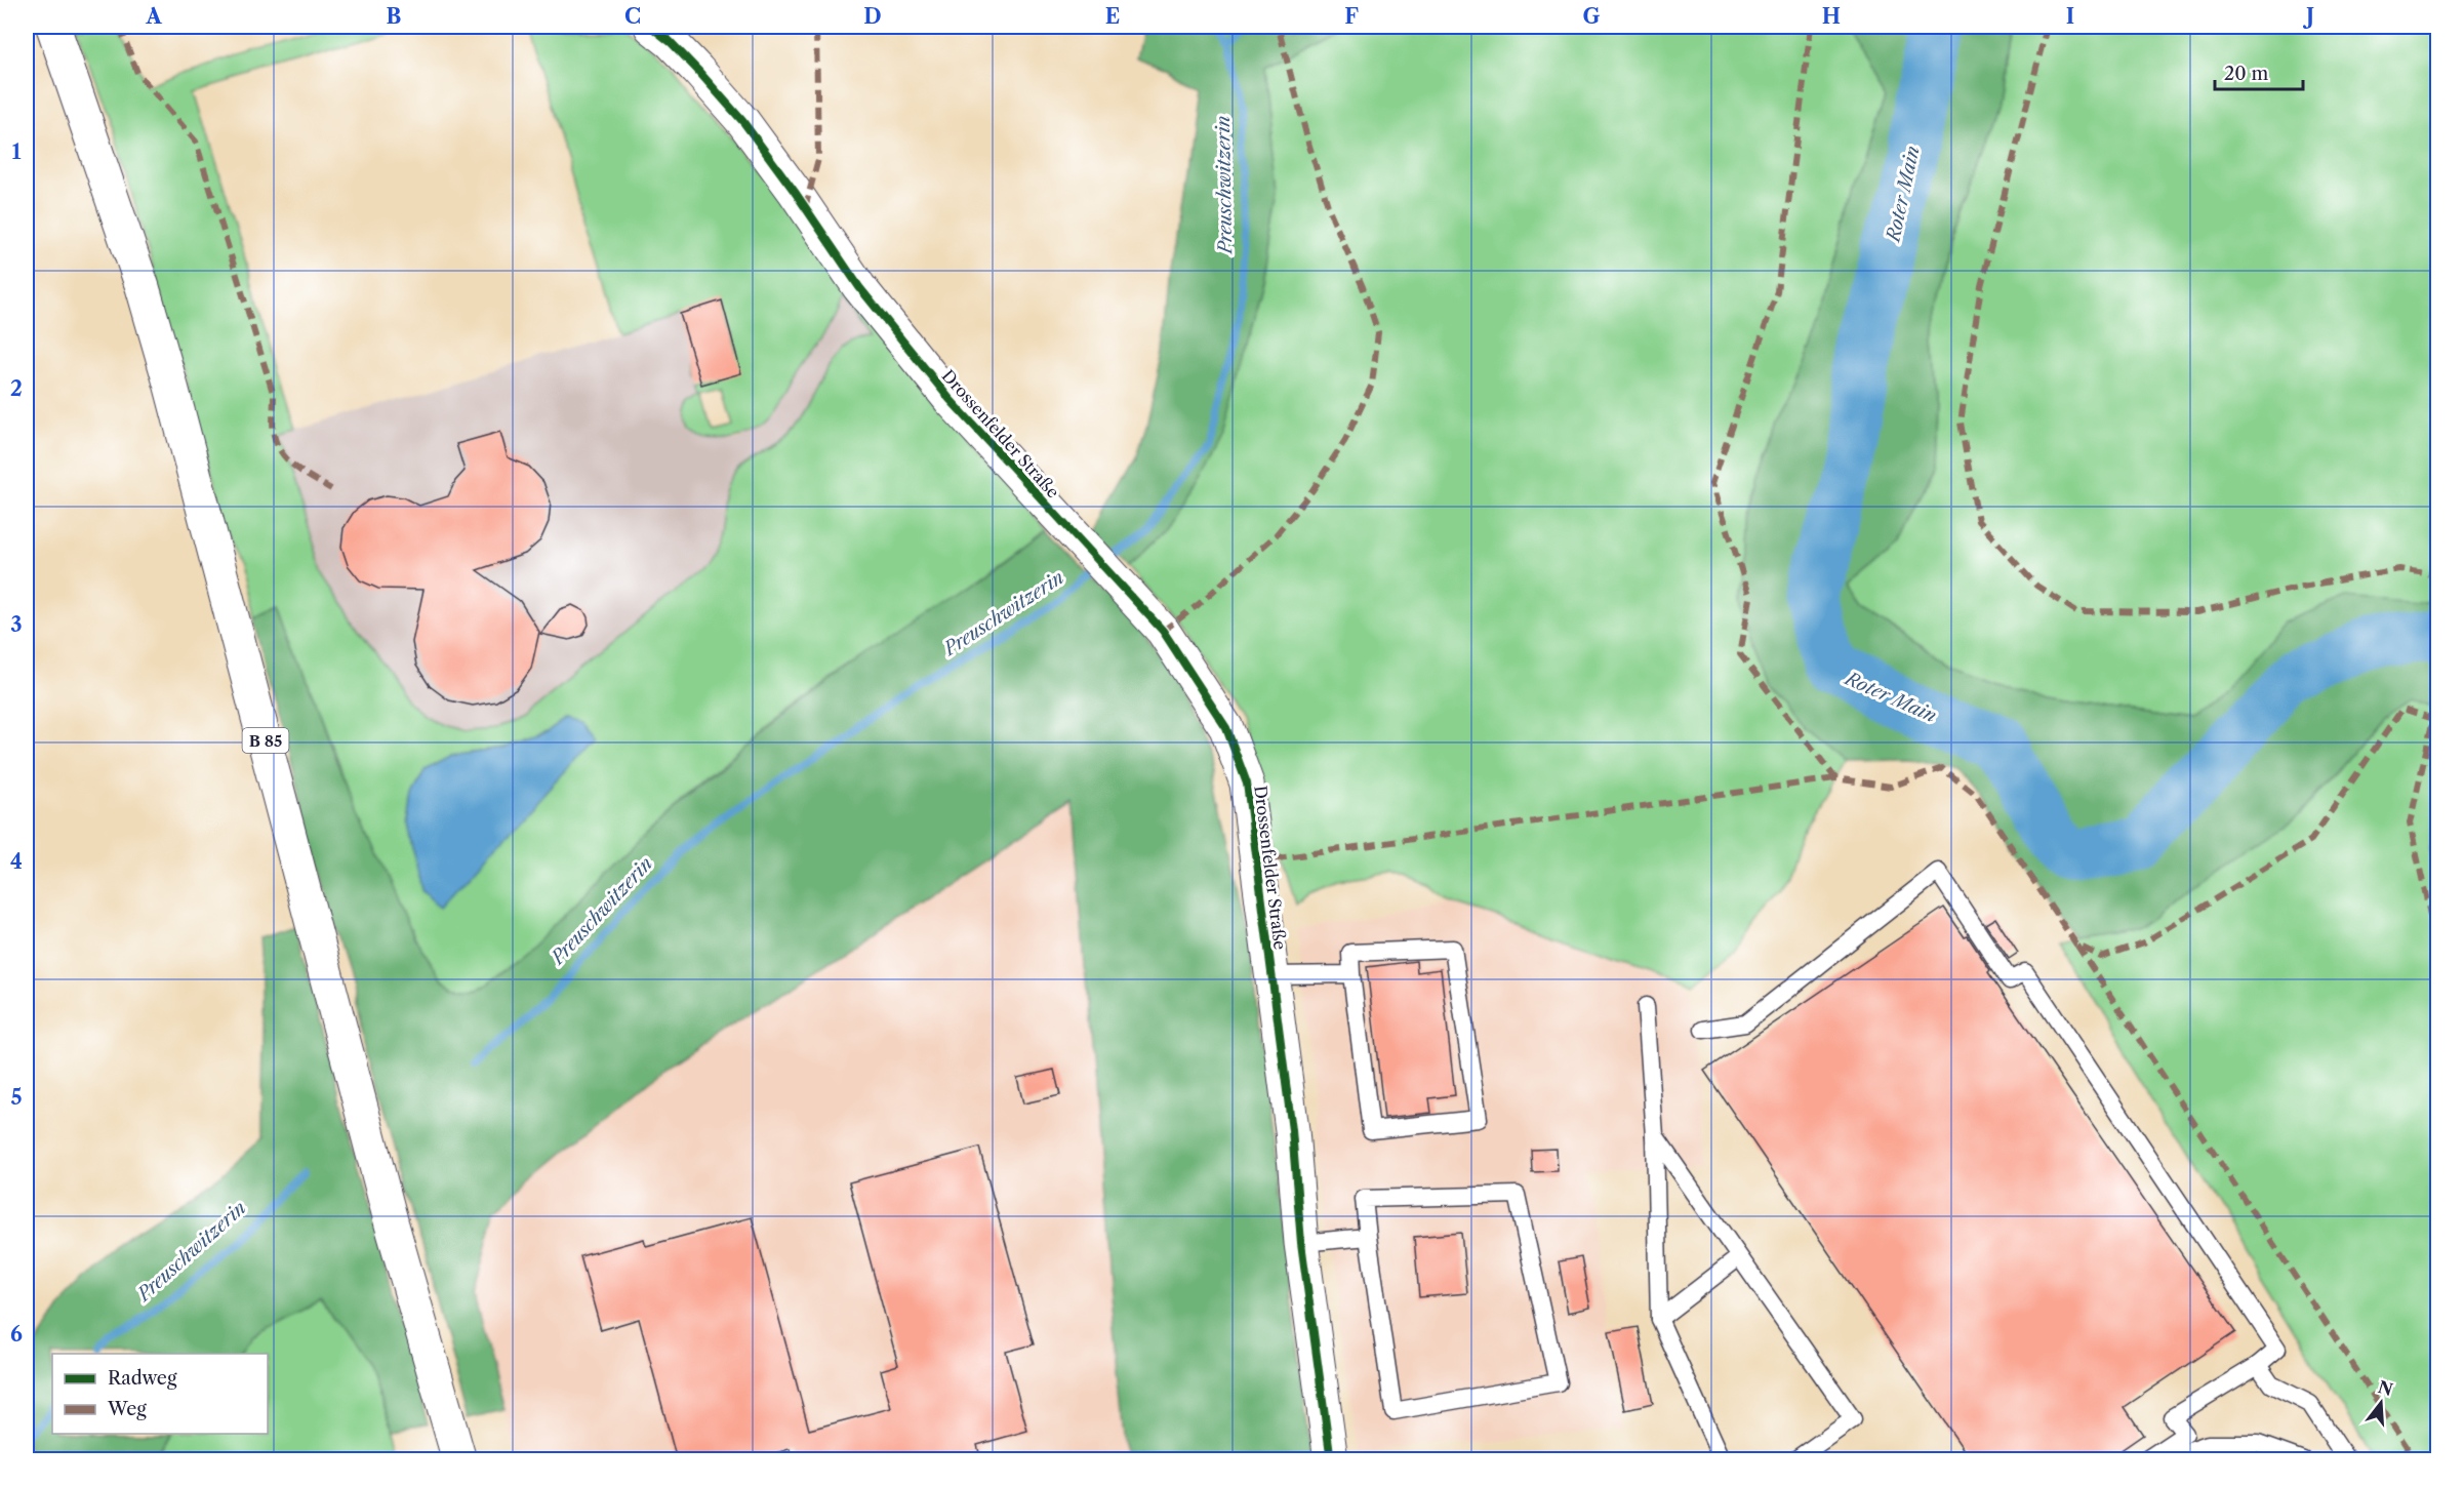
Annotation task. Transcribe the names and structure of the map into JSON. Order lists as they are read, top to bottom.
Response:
{
  "streets": {
    "street": ["Drossenfelder Straße", "B 85"]
  },
  "water": ["Preuschwitzerin", "Roter Main"],
  "legend": ["Radweg", "Weg"],
  "scale_bar": "20 m",
  "north": "top",
  "grid": {
    "columns": [
      "A",
      "B",
      "C",
      "D",
      "E",
      "F",
      "G",
      "H",
      "I",
      "J"
    ],
    "rows": [
      "1",
      "2",
      "3",
      "4",
      "5",
      "6"
    ]
  }
}
